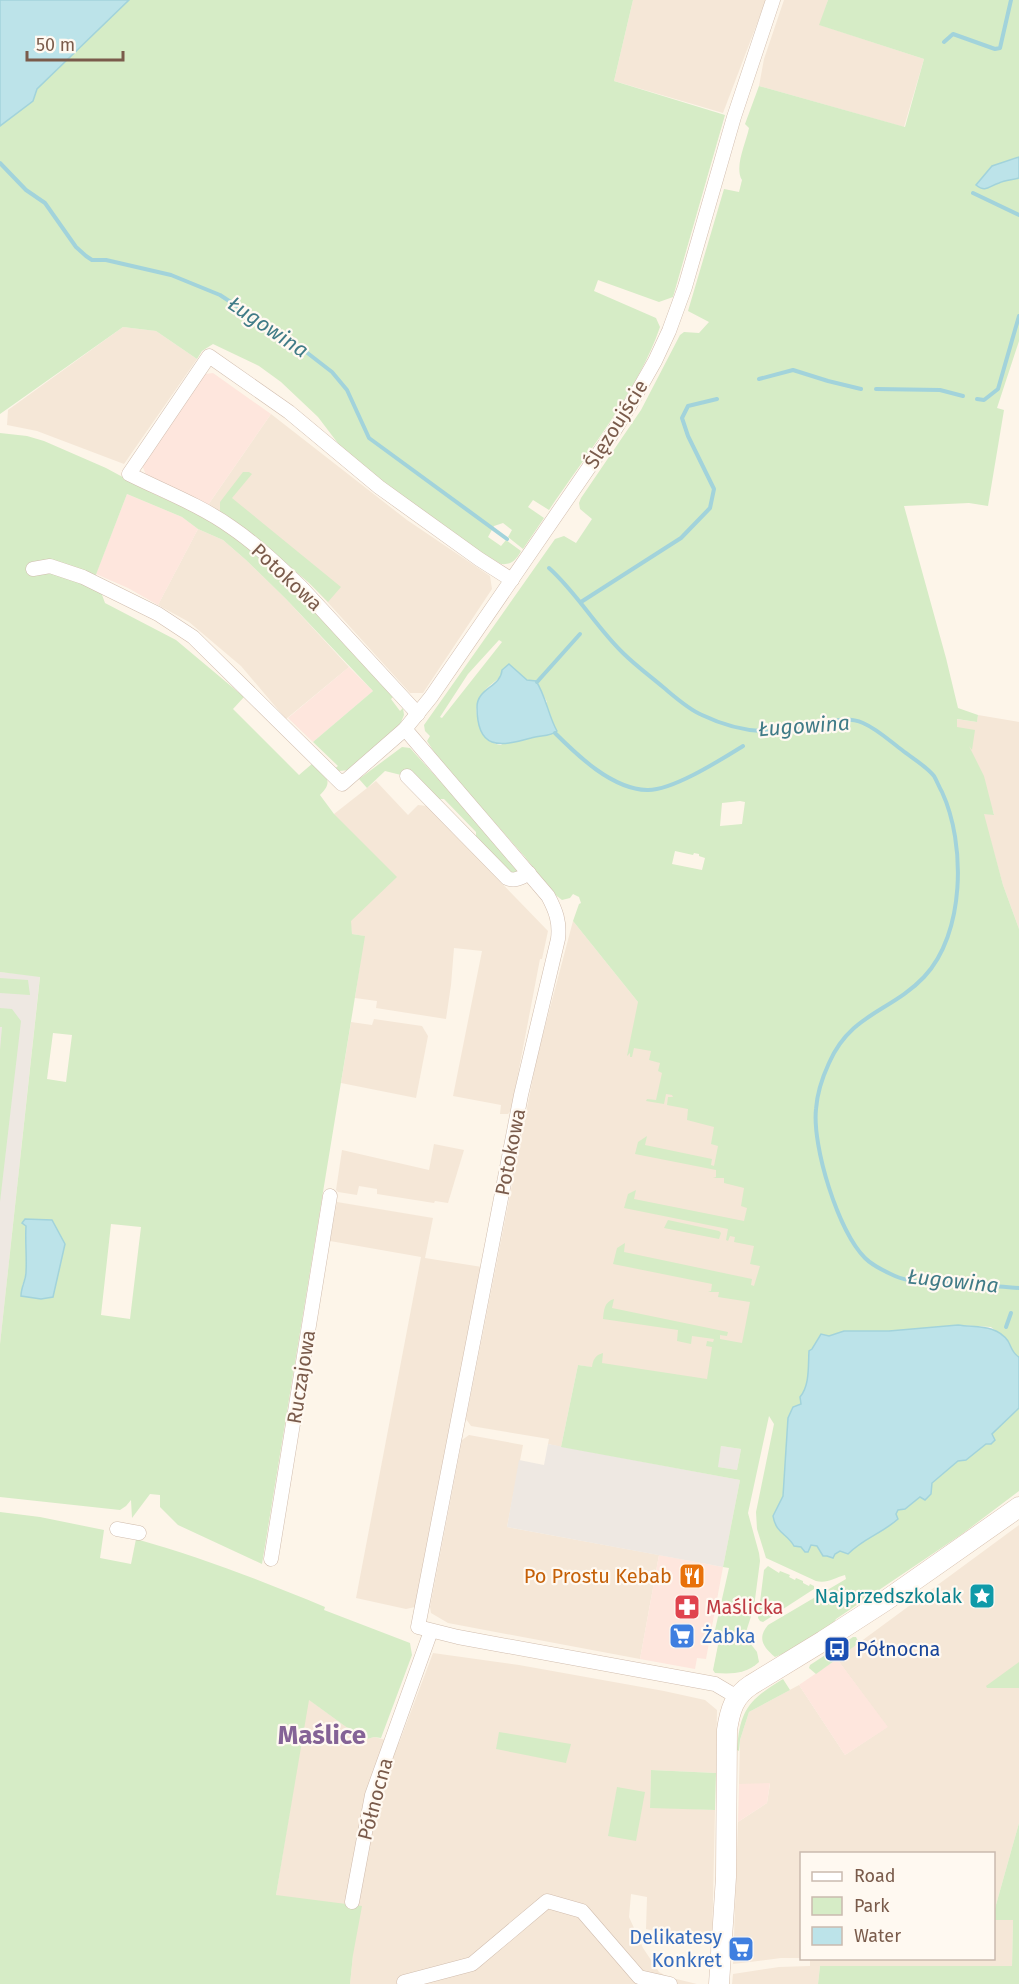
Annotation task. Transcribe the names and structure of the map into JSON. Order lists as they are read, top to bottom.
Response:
{
  "streets": {
    "street": [
      "Ślęzoujście",
      "Potokowa",
      "Ruczajowa",
      "Północna"
    ]
  },
  "crossings": [
    ["Ślęzoujście", "Potokowa"],
    ["Potokowa", "Północna"]
  ],
  "districts": ["Maślice"],
  "water": ["Ługowina"],
  "places": {
    "restaurant": ["Po Prostu Kebab"],
    "place": ["Najprzedszkolak"],
    "pharmacy": ["Maślicka"],
    "supermarket": ["Żabka", "Delikatesy Konkret"],
    "bus stop": ["Północna"]
  },
  "legend": ["Road", "Park", "Water"],
  "scale_bar": "50 m"
}
